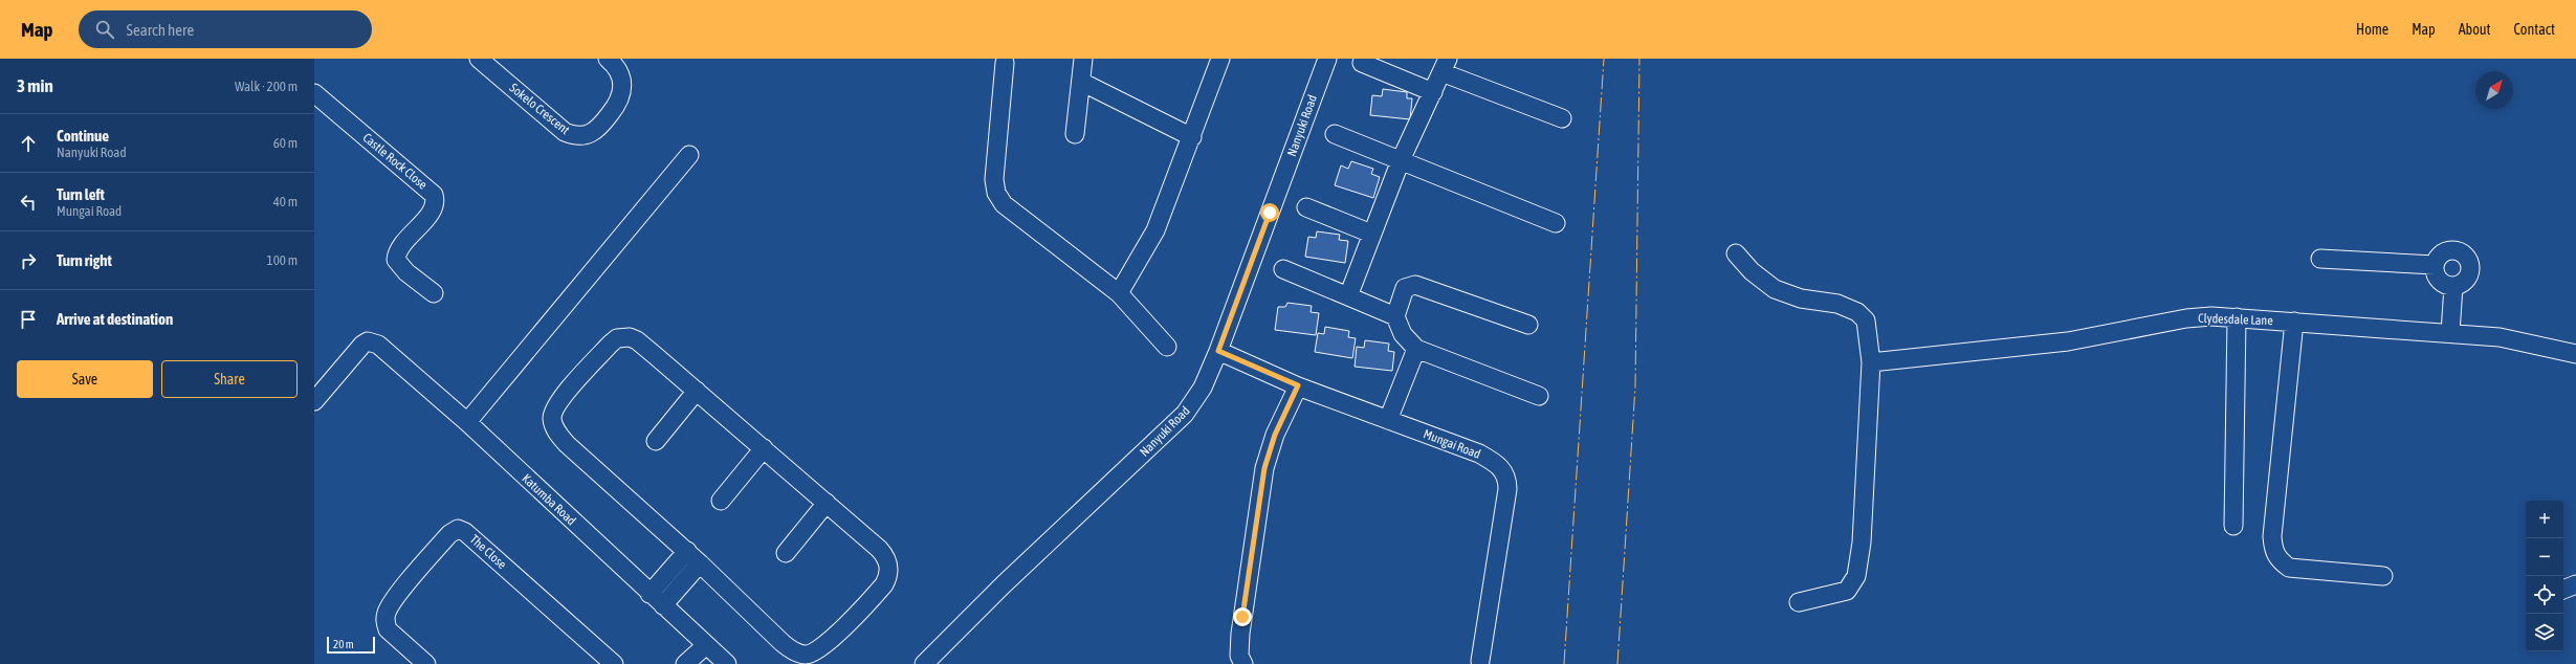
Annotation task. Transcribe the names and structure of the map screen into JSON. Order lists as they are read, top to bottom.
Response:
{
  "streets": {
    "street": [
      "Sokelo Crescent",
      "Nanyuki Road",
      "Castle Rock Close",
      "Clydesdale Lane",
      "Mungai Road",
      "Katumba Road",
      "The Close"
    ]
  },
  "crossings": [
    ["Nanyuki Road", "Mungai Road"]
  ],
  "scale_bar": "20 m",
  "north": "top right",
  "page": {
    "header": "Map",
    "search": "Search here",
    "nav": [
      "Home",
      "Map",
      "About",
      "Contact"
    ],
    "heading": ["3 min", "Walk · 200 m"],
    "list": [
      ["Continue", "Nanyuki Road", "60 m"],
      ["Turn left", "Mungai Road", "40 m"],
      ["Turn right", "100 m"],
      "Arrive at destination"
    ],
    "buttons": ["Save", "Share"],
    "map_buttons": ["+", "−"],
    "scale": "20 m"
  }
}
